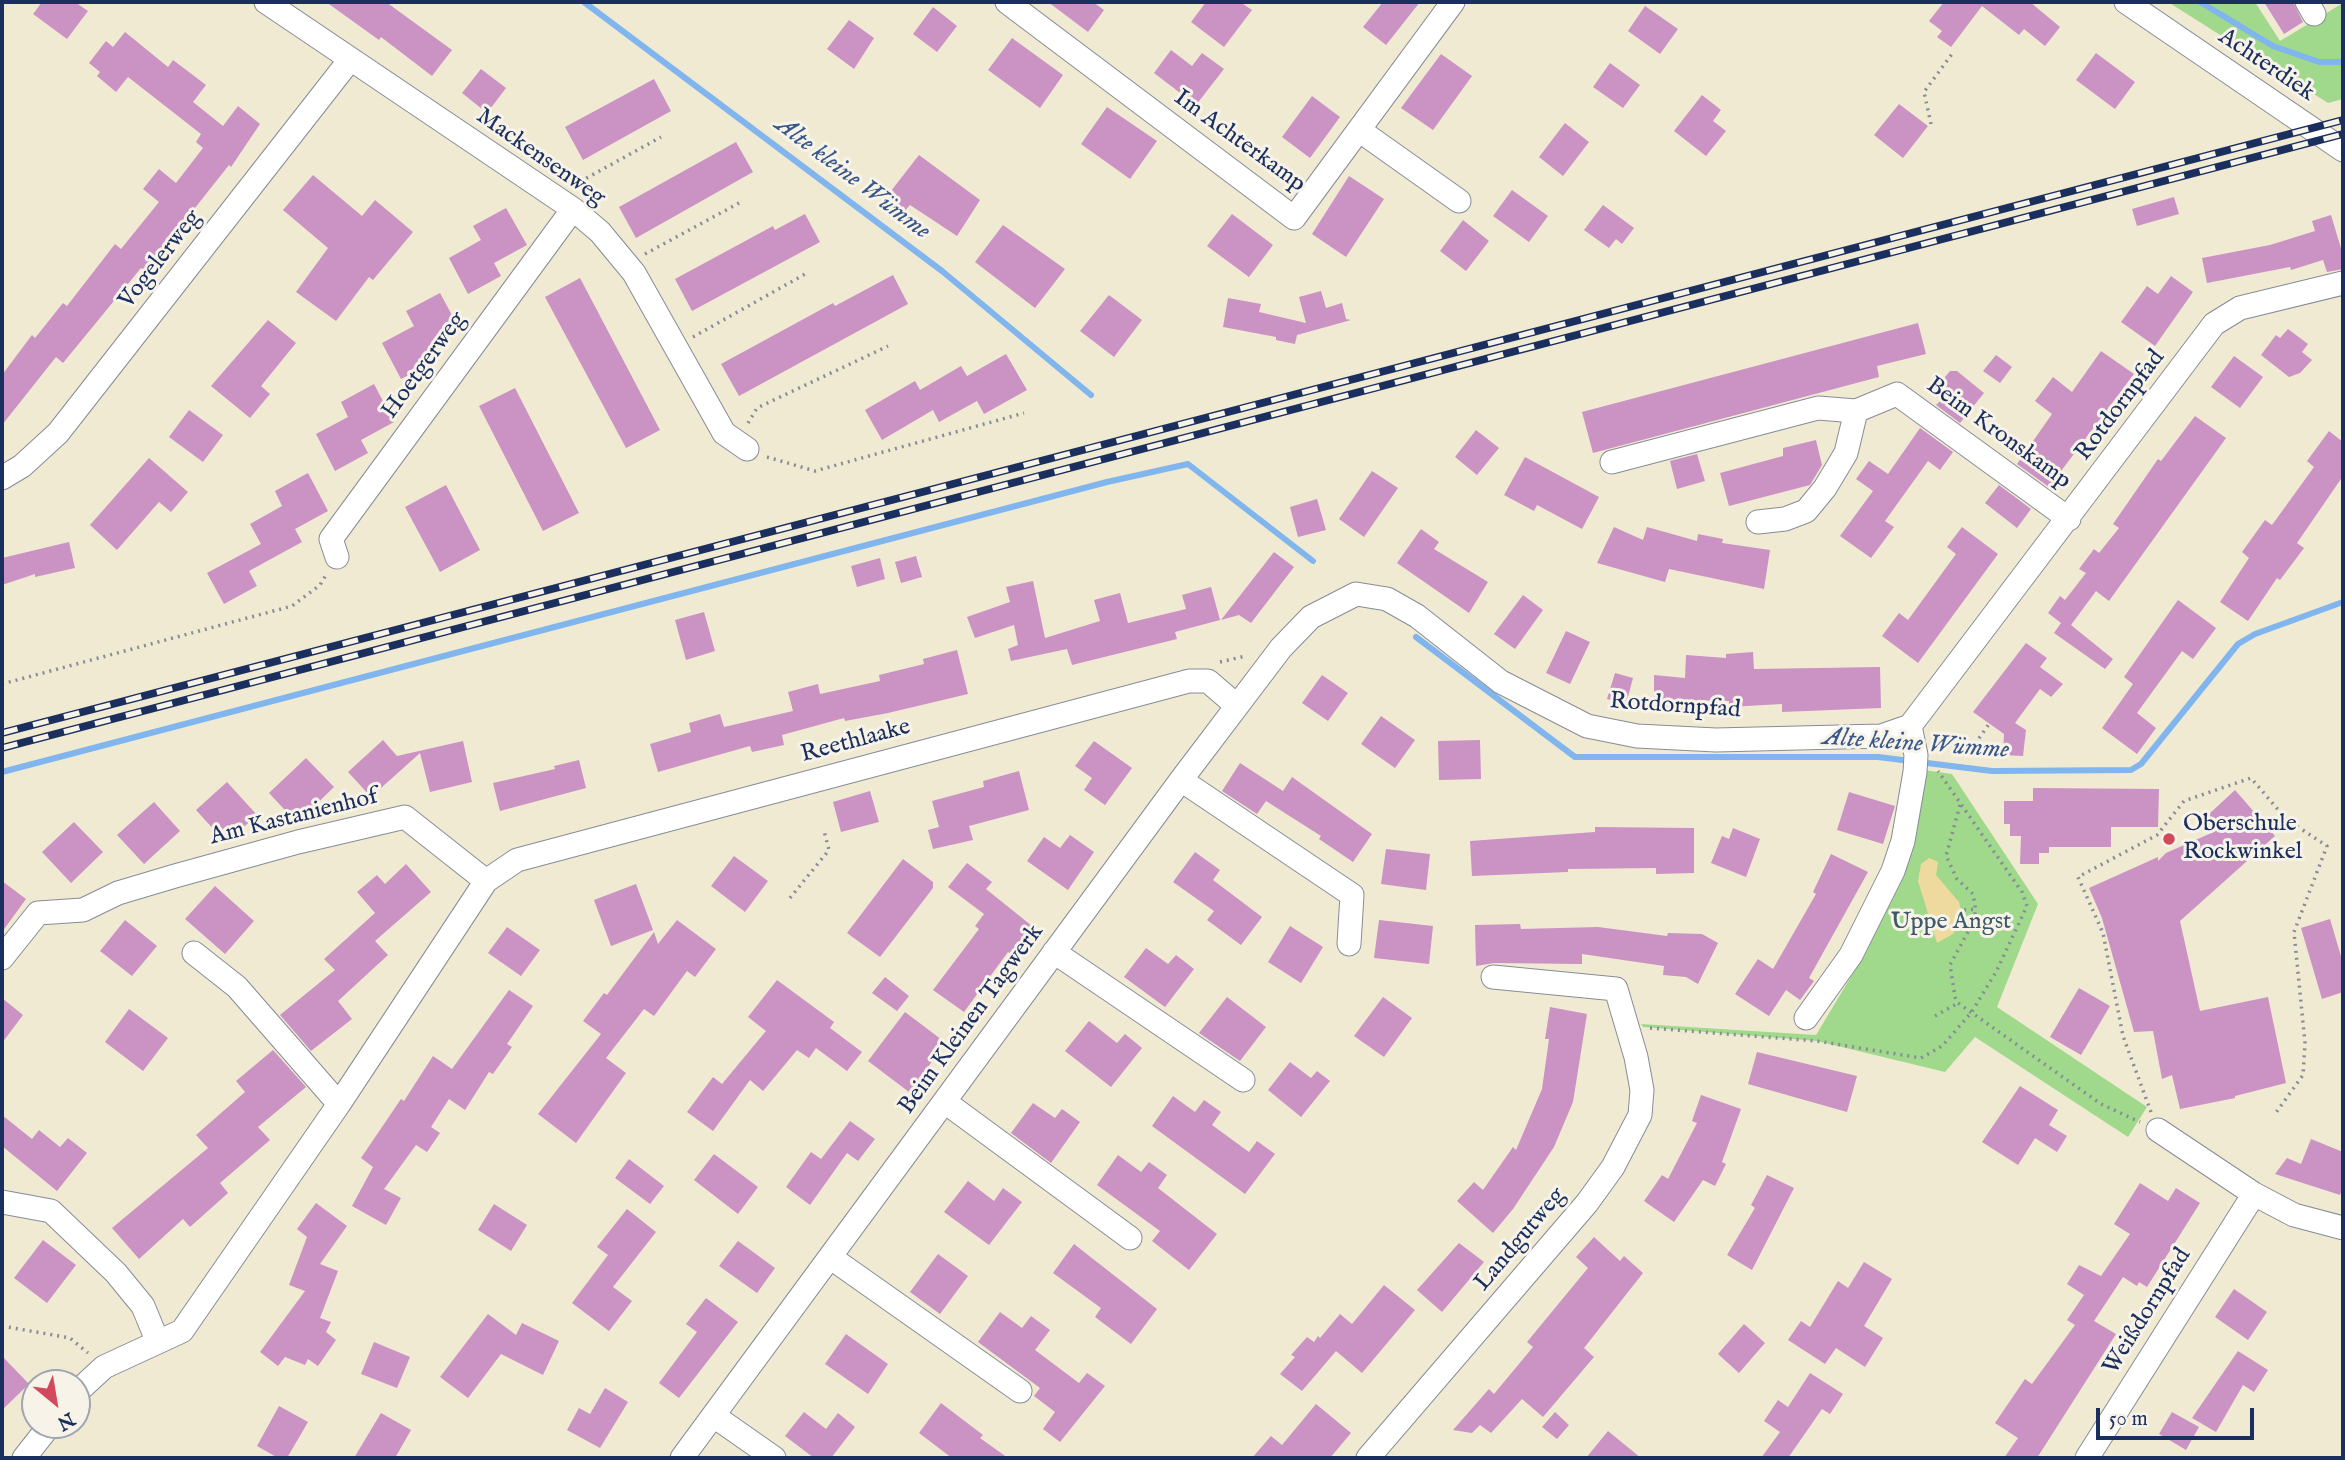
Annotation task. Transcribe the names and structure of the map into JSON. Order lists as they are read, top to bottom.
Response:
{
  "streets": {
    "street": [
      "Achterdiek",
      "Im Achterkamp",
      "Mackensenweg",
      "Vogelerweg",
      "Hoetgerweg",
      "Rotdornpfad",
      "Beim Kronskamp",
      "Reethlaake",
      "Am Kastanienhof",
      "Beim Kleinen Tagwerk",
      "Landgutweg",
      "Weißdornpfad"
    ]
  },
  "crossings": [
    ["Mackensenweg", "Vogelerweg"],
    ["Mackensenweg", "Hoetgerweg"],
    ["Rotdornpfad", "Beim Kronskamp"],
    ["Rotdornpfad", "Beim Kleinen Tagwerk"],
    ["Reethlaake", "Am Kastanienhof"]
  ],
  "water": ["Alte kleine Wümme"],
  "parks": ["Uppe Angst"],
  "places": ["Oberschule Rockwinkel"],
  "scale_bar": "50 m",
  "north": "bottom right"
}
